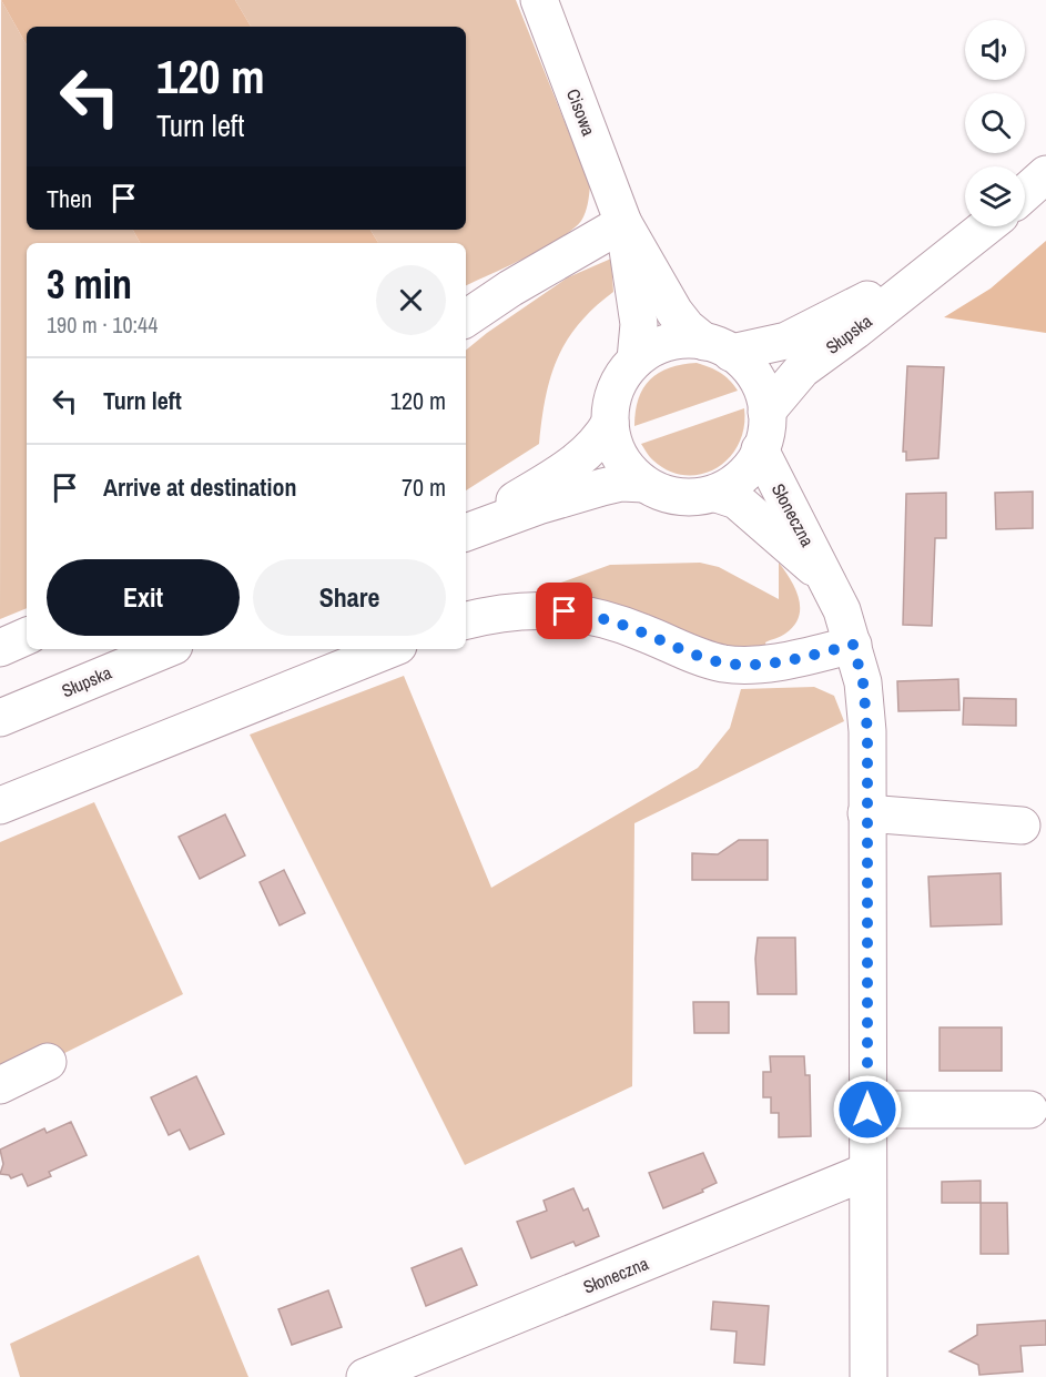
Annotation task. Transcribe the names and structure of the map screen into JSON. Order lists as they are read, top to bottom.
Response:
{
  "streets": {
    "street": ["Cisowa", "Słupska", "Słoneczna"]
  },
  "crossings": [
    ["Cisowa", "Słupska"],
    ["Cisowa", "Słoneczna"],
    ["Słupska", "Słoneczna"]
  ],
  "page": {
    "turn": ["120 m", "Turn left"],
    "then": "Then",
    "heading": ["3 min", "190 m · 10:44"],
    "list": [
      {
        "name": "Turn left",
        "value": "120 m"
      },
      {
        "name": "Arrive at destination",
        "value": "70 m"
      }
    ],
    "buttons": ["Exit", "Share"]
  }
}
